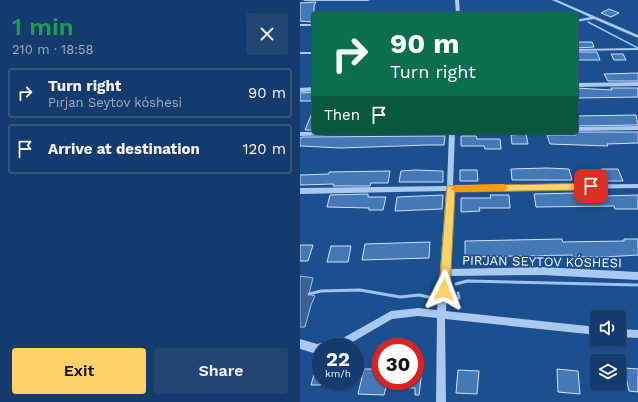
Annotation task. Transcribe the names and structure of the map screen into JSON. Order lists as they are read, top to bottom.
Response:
{
  "page": {
    "heading": ["1 min", "210 m · 18:58"],
    "turn": ["90 m", "Turn right"],
    "list": [
      {
        "name": "Turn right",
        "note": "Pırjan Seytov kóshesi",
        "value": "90 m"
      },
      {
        "name": "Arrive at destination",
        "value": "120 m"
      }
    ],
    "then": "Then",
    "speed": "22 km/h",
    "limit": "30",
    "buttons": ["Exit", "Share"]
  }
}
